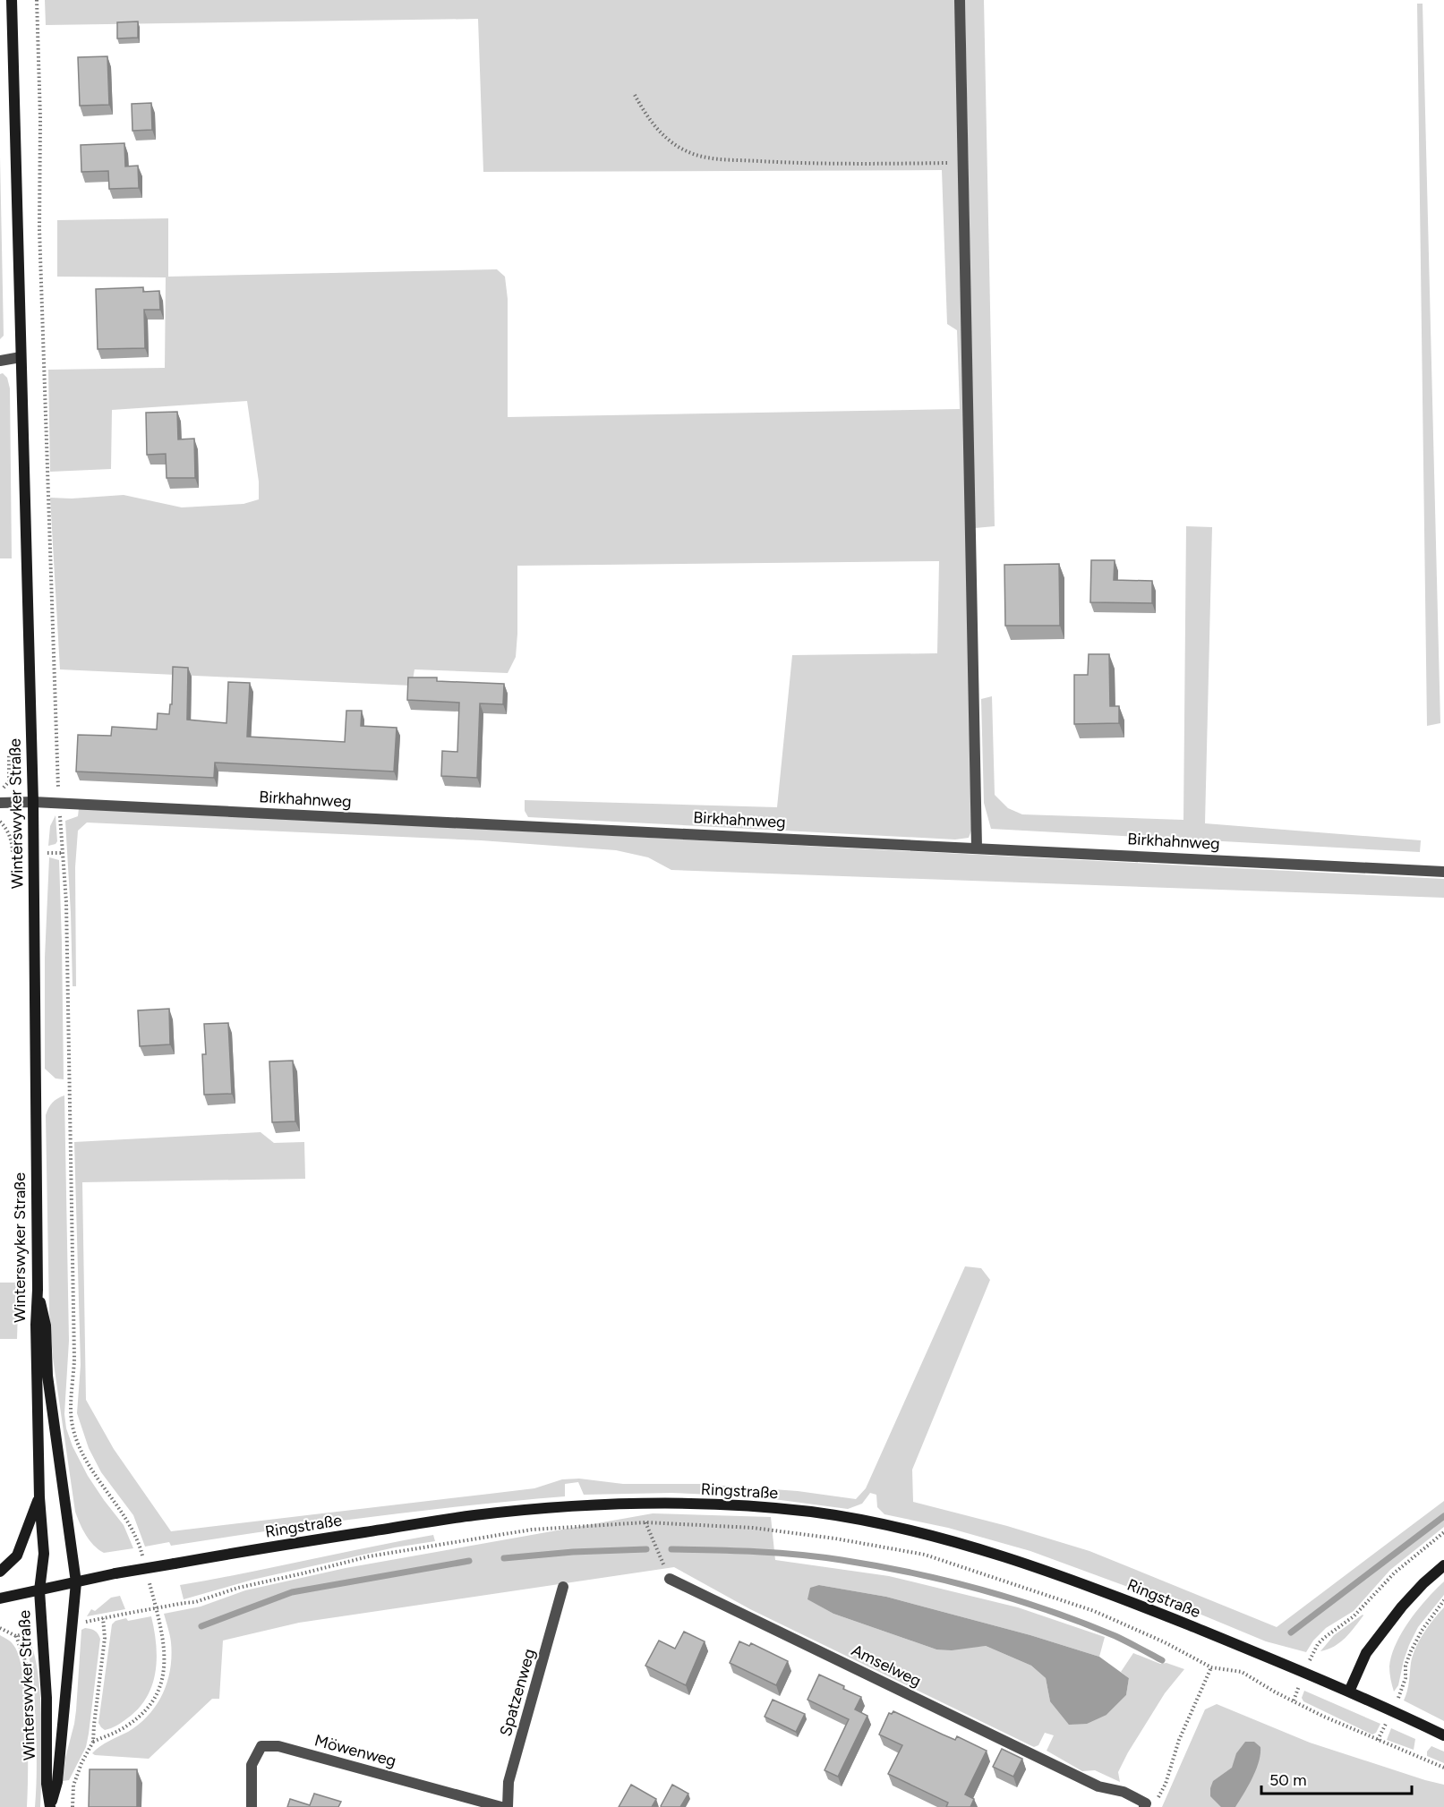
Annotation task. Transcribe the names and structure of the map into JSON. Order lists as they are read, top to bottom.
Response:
{
  "streets": {
    "street": [
      "Birkhahnweg",
      "Winterswyker Straße",
      "Ringstraße",
      "Amselweg",
      "Spatzenweg",
      "Möwenweg"
    ]
  },
  "crossings": [
    ["Birkhahnweg", "Winterswyker Straße"],
    ["Winterswyker Straße", "Ringstraße"]
  ],
  "scale_bar": "50 m"
}
